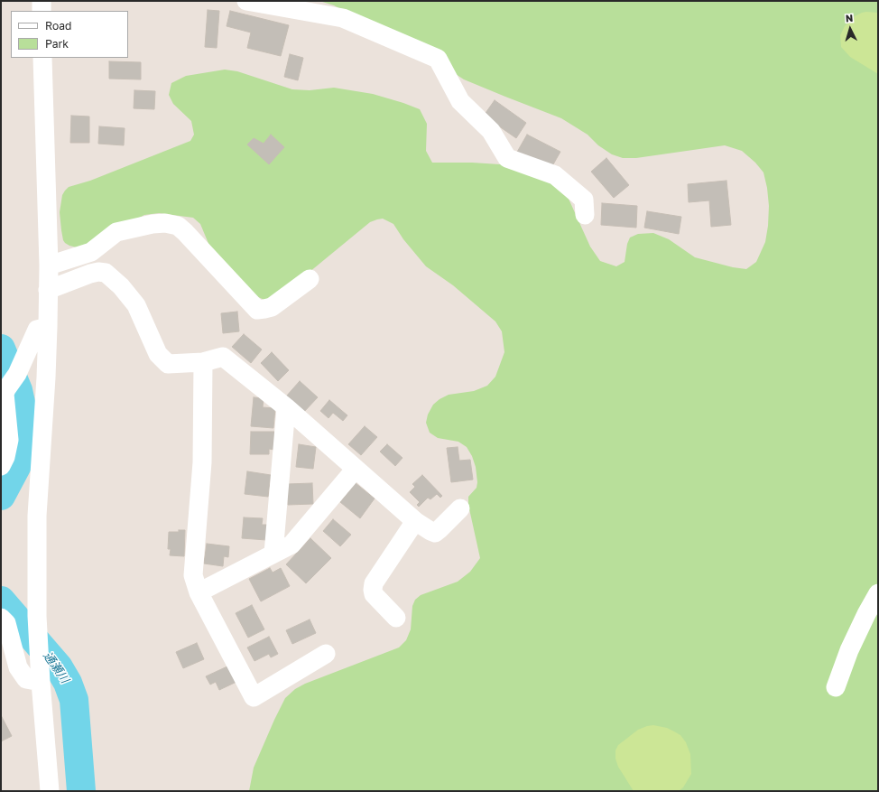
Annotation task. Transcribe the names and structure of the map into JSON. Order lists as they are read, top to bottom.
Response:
{
  "water": ["通瀬川"],
  "legend": ["Road", "Park"],
  "north": "top"
}
